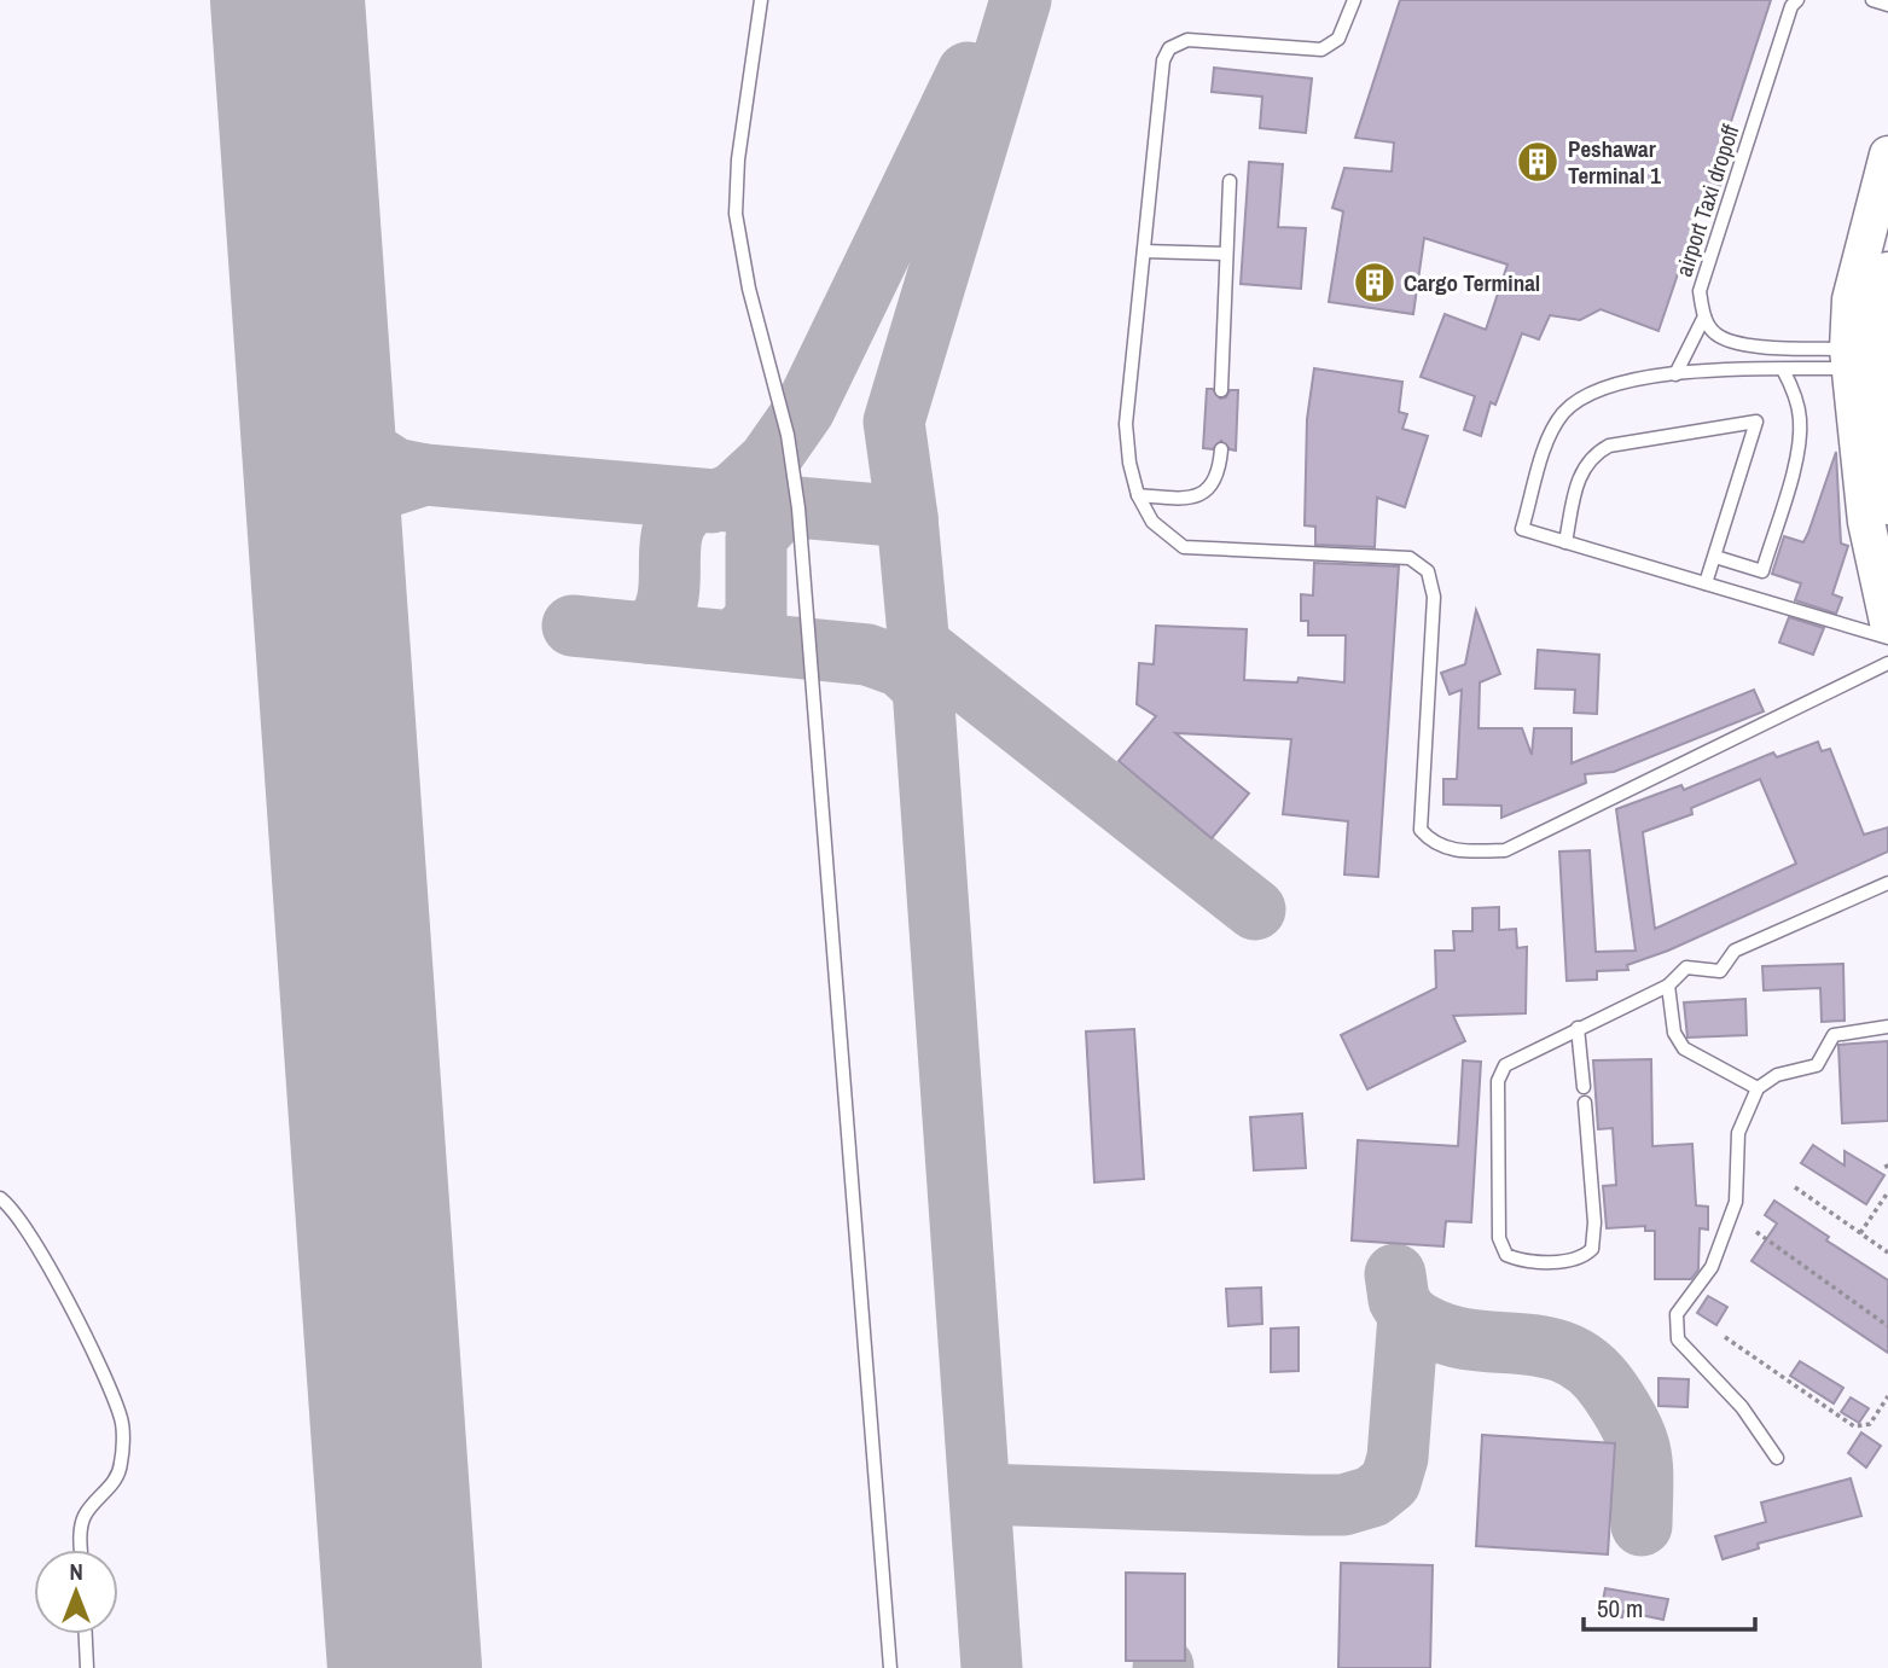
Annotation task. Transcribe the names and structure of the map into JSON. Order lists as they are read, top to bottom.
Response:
{
  "streets": {
    "lane": ["airport Taxi dropoff"]
  },
  "places": {
    "building": ["Peshawar Terminal 1", "Cargo Terminal"]
  },
  "scale_bar": "50 m",
  "north": "top"
}
